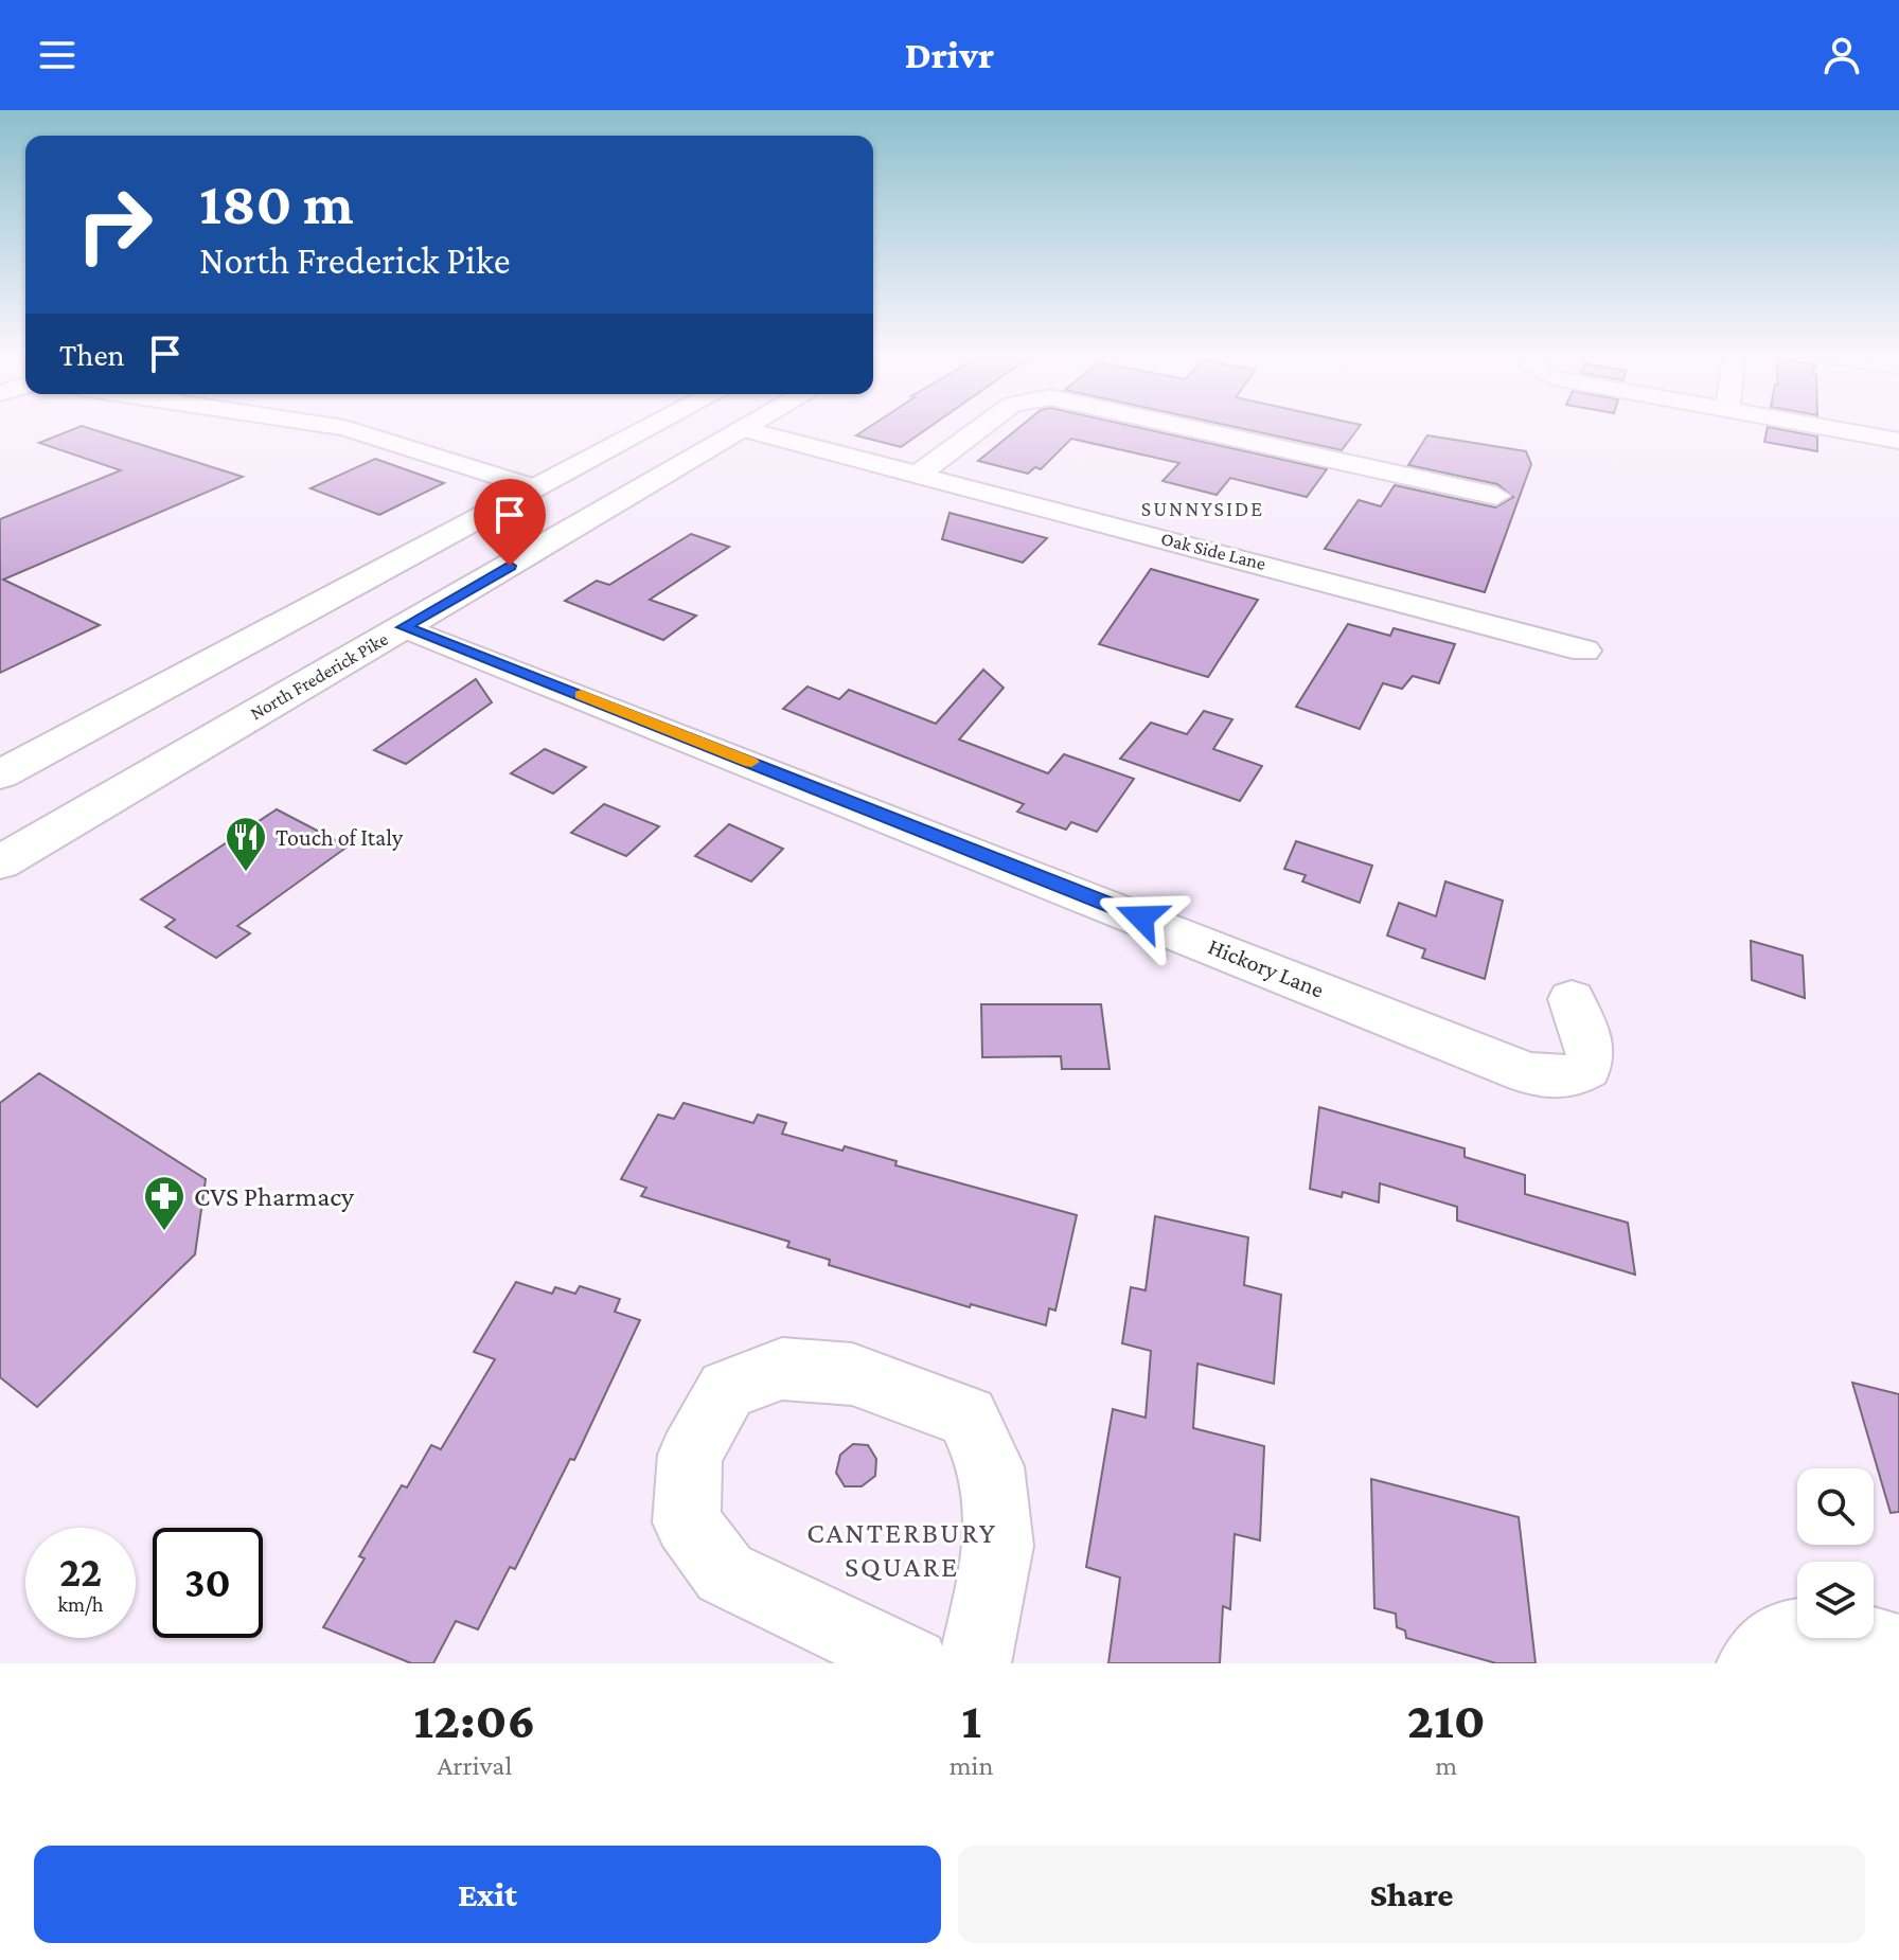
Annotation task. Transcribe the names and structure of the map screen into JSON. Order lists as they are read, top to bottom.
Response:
{
  "streets": {
    "main road": ["North Frederick Pike"],
    "street": ["Oak Side Lane", "Hickory Lane"]
  },
  "crossings": [
    ["Oak Side Lane", "North Frederick Pike"],
    ["North Frederick Pike", "Hickory Lane"]
  ],
  "districts": ["SUNNYSIDE", "CANTERBURY SQUARE"],
  "places": {
    "restaurant": ["Touch of Italy"],
    "pharmacy": ["CVS Pharmacy"]
  },
  "page": {
    "header": "Drivr",
    "turn": ["180 m", "North Frederick Pike"],
    "then": "Then",
    "speed": "22 km/h",
    "limit": "30",
    "eta": [
      "12:06",
      "Arrival",
      "1",
      "min",
      "210",
      "m"
    ],
    "buttons": ["Exit", "Share"]
  }
}
